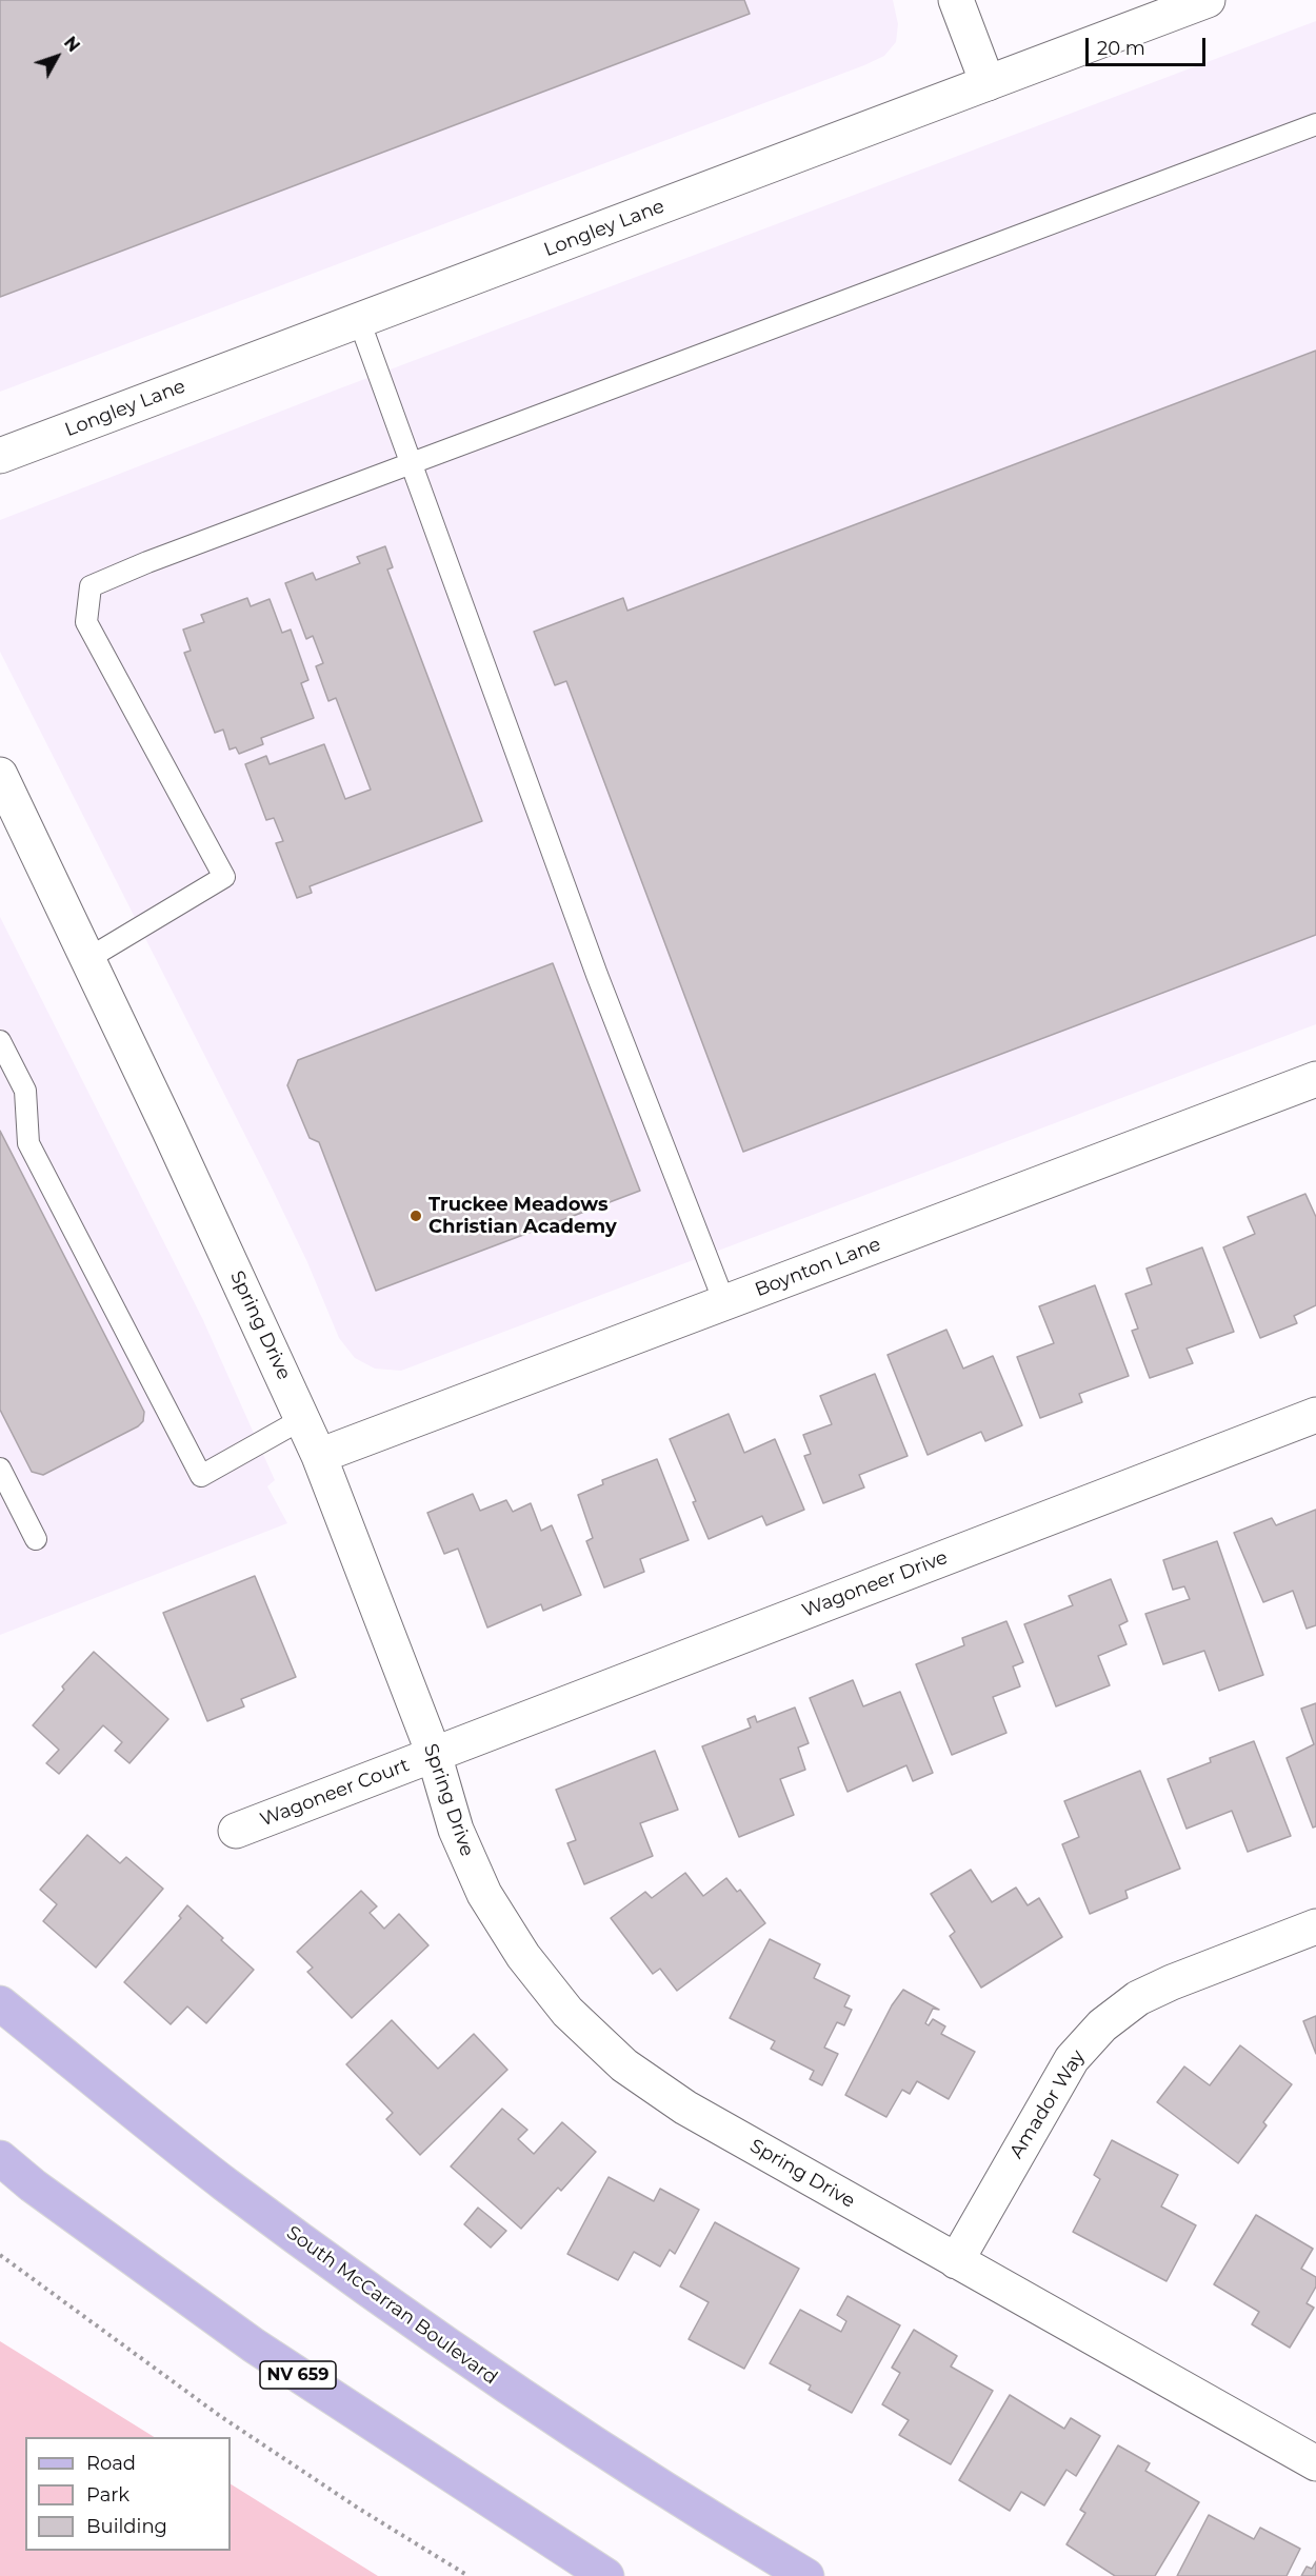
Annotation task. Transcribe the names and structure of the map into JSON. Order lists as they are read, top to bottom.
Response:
{
  "streets": {
    "main road": ["South McCarran Boulevard", "NV 659"],
    "street": [
      "Longley Lane",
      "Boynton Lane",
      "Spring Drive",
      "Wagoneer Drive",
      "Wagoneer Court",
      "Amador Way"
    ]
  },
  "crossings": [
    ["Boynton Lane", "Spring Drive"],
    ["Spring Drive", "Wagoneer Drive"],
    ["Spring Drive", "Wagoneer Court"],
    ["Spring Drive", "Amador Way"],
    ["Wagoneer Drive", "Wagoneer Court"]
  ],
  "places": ["Truckee Meadows Christian Academy"],
  "legend": ["Road", "Park", "Building"],
  "scale_bar": "20 m",
  "north": "top right"
}
